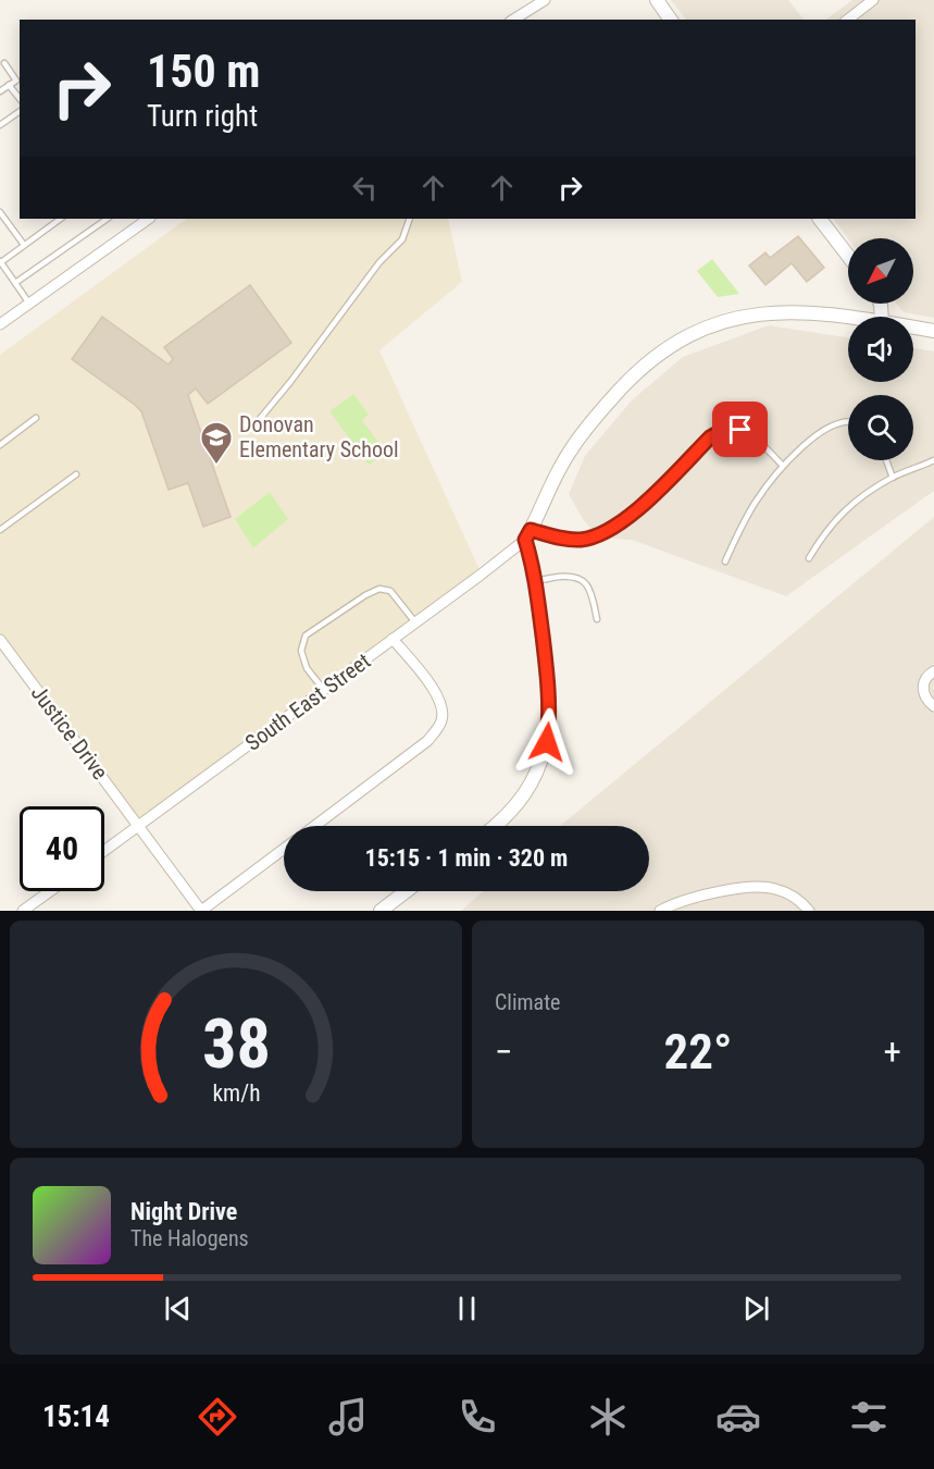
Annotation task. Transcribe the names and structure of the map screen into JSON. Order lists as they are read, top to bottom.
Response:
{
  "streets": {
    "street": ["South East Street", "Justice Drive"]
  },
  "crossings": [
    ["South East Street", "Justice Drive"]
  ],
  "places": {
    "school or university": ["Donovan Elementary School"]
  },
  "north": "bottom left",
  "page": {
    "turn": ["150 m", "Turn right"],
    "limit": "40",
    "trip": "15:15 · 1 min · 320 m",
    "tile": "Climate",
    "heat": ["−", "22°", "+"],
    "song": ["Night Drive", "The Halogens"],
    "tabs": "15:14",
    "gauge": ["38", "km/h"]
  }
}
